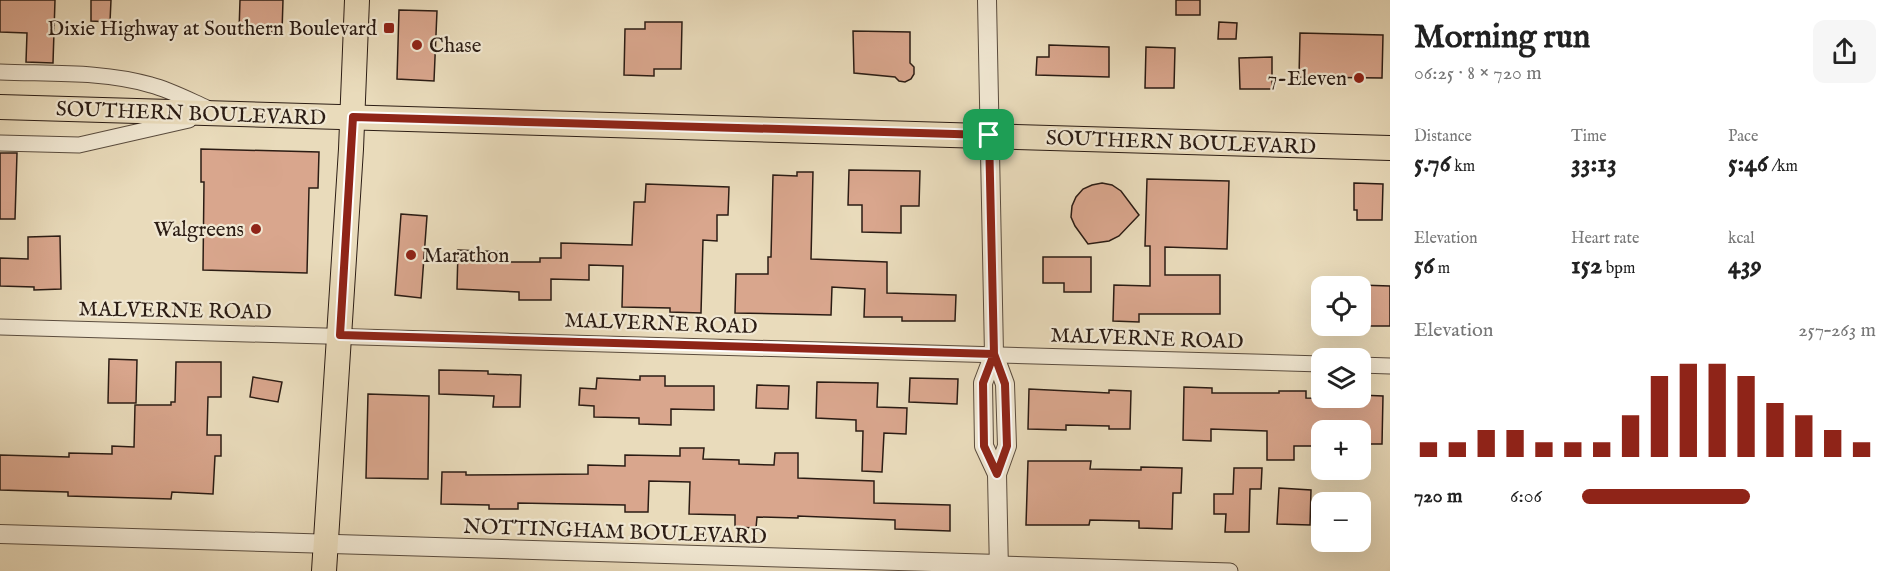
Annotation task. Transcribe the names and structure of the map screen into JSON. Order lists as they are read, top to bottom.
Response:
{
  "streets": {
    "main road": ["SOUTHERN BOULEVARD"],
    "street": ["MALVERNE ROAD", "NOTTINGHAM BOULEVARD"]
  },
  "places": {
    "transit": ["Dixie Highway at Southern Boulevard"],
    "other": [
      "Chase",
      "7-Eleven",
      "Walgreens",
      "Marathon"
    ]
  },
  "page": {
    "heading": ["Morning run", "06:25 · 8 × 720 m"],
    "stats": [
      ["Distance", "5.76 km"],
      ["Time", "33:13"],
      ["Pace", "5:46 /km"],
      ["Elevation", "56 m"],
      ["Heart rate", "152 bpm"],
      ["kcal", "439"]
    ],
    "map_buttons": ["+", "−"],
    "chart": ["Elevation", "257–263 m"],
    "list": [
      {
        "name": "720 m",
        "note": "6:06"
      }
    ]
  }
}
